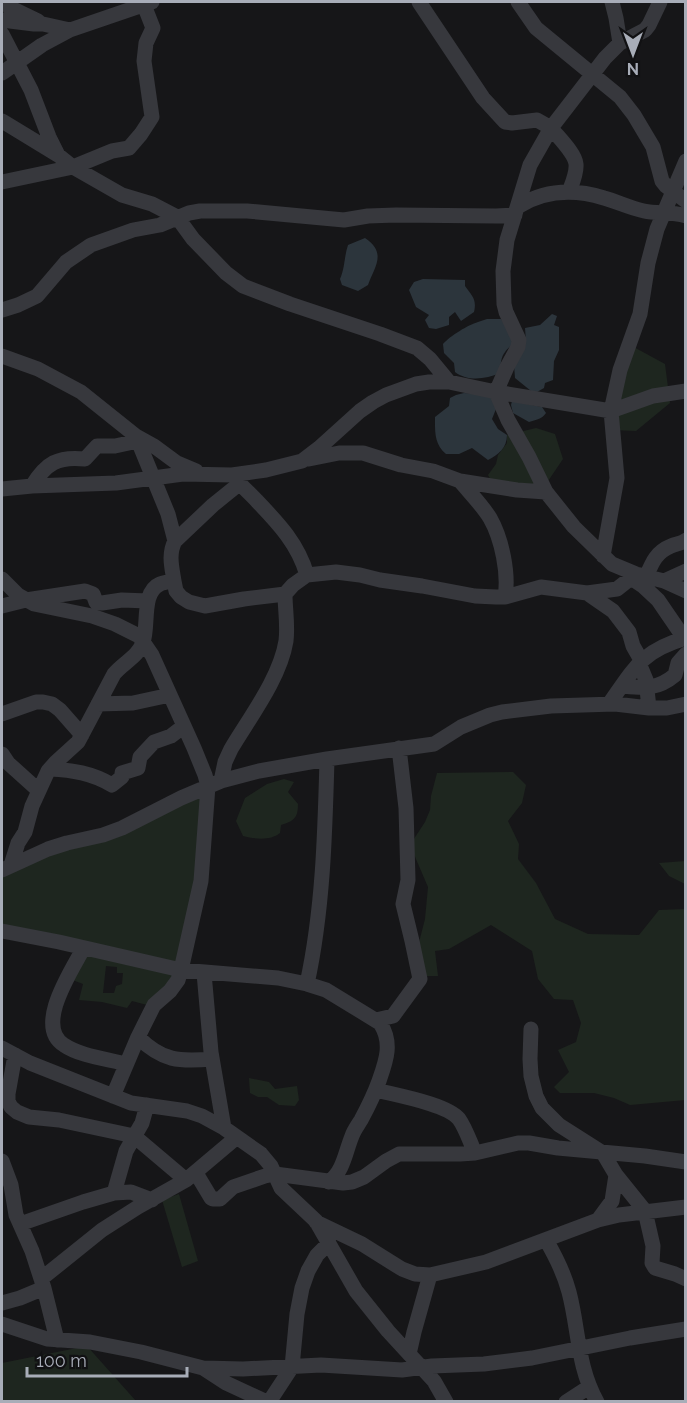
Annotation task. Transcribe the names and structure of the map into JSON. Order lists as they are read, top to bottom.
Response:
{
  "scale_bar": "100 m",
  "north": "bottom"
}
